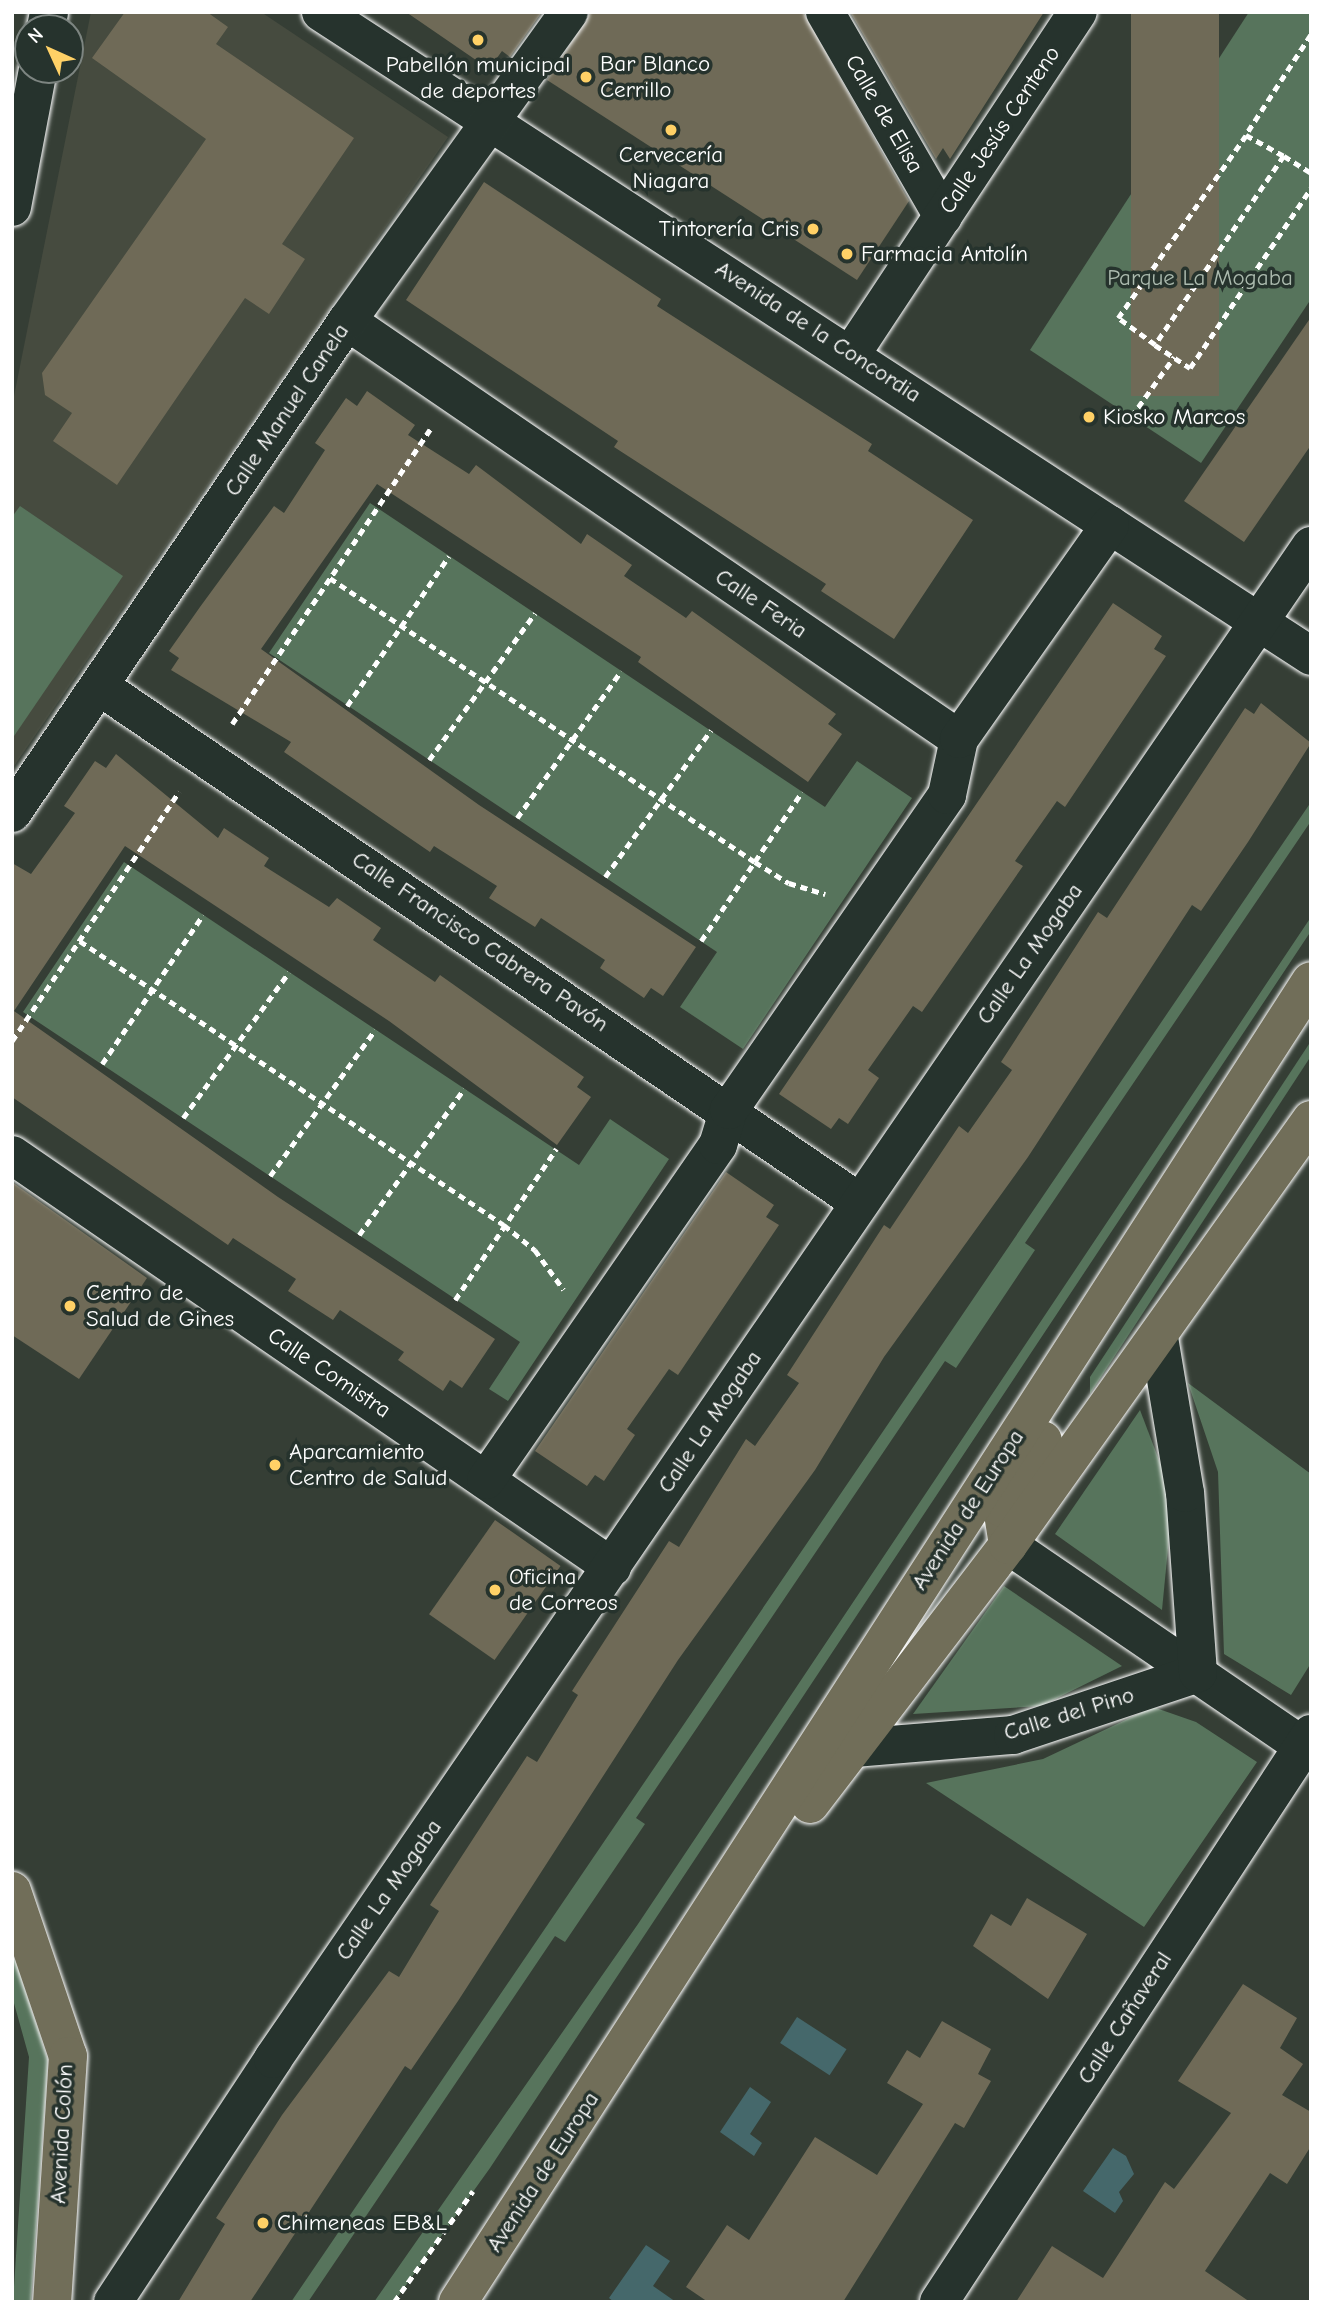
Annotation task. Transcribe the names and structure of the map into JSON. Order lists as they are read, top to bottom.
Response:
{
  "streets": {
    "main road": ["Avenida de Europa", "Avenida Colón"],
    "street": [
      "Calle de Elisa",
      "Calle Jesús Centeno",
      "Avenida de la Concordia",
      "Calle Manuel Canela",
      "Calle Feria",
      "Calle Francisco Cabrera Pavón",
      "Calle La Mogaba",
      "Calle Comistra",
      "Calle del Pino",
      "Calle Cañaveral"
    ]
  },
  "crossings": [
    ["Calle de Elisa", "Calle Jesús Centeno"],
    ["Calle Jesús Centeno", "Avenida de la Concordia"],
    ["Avenida de la Concordia", "Calle Manuel Canela"],
    ["Avenida de la Concordia", "Calle La Mogaba"],
    ["Calle Manuel Canela", "Calle Feria"],
    ["Calle Manuel Canela", "Calle Francisco Cabrera Pavón"],
    ["Calle Francisco Cabrera Pavón", "Calle La Mogaba"],
    ["Calle La Mogaba", "Calle Comistra"],
    ["Avenida de Europa", "Calle del Pino"]
  ],
  "parks": ["Parque La Mogaba"],
  "places": [
    "Pabellón municipal de deportes",
    "Bar Blanco Cerrillo",
    "Cervecería Niagara",
    "Tintorería Cris",
    "Farmacia Antolín",
    "Kiosko Marcos",
    "Centro de Salud de Gines",
    "Aparcamiento Centro de Salud",
    "Oficina de Correos",
    "Chimeneas EB&L"
  ],
  "north": "top left"
}
